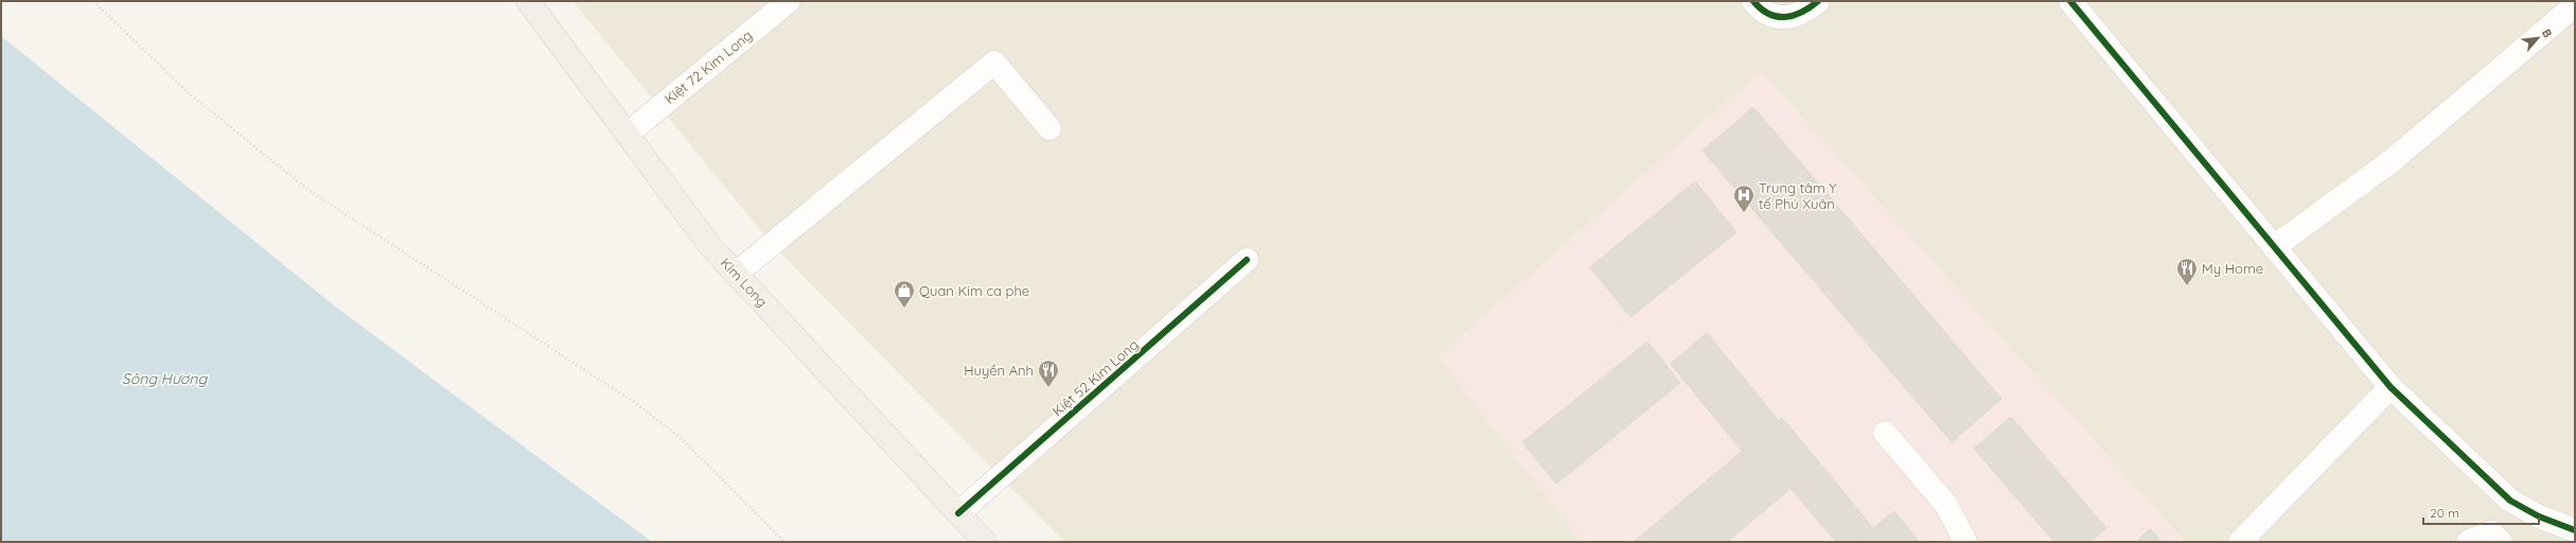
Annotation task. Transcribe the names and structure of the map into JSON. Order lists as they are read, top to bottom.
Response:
{
  "streets": {
    "main road": ["Kim Long"],
    "street": ["Kiệt 72 Kim Long", "Kiệt 52 Kim Long"]
  },
  "crossings": [
    ["Kiệt 72 Kim Long", "Kim Long"],
    ["Kim Long", "Kiệt 52 Kim Long"]
  ],
  "water": ["Sông Hương"],
  "places": {
    "hospital": ["Trung tâm Y tế Phú Xuân"],
    "restaurant": ["My Home", "Huyền Anh"],
    "shop": ["Quan Kim ca phe"]
  },
  "scale_bar": "20 m",
  "north": "top right"
}
